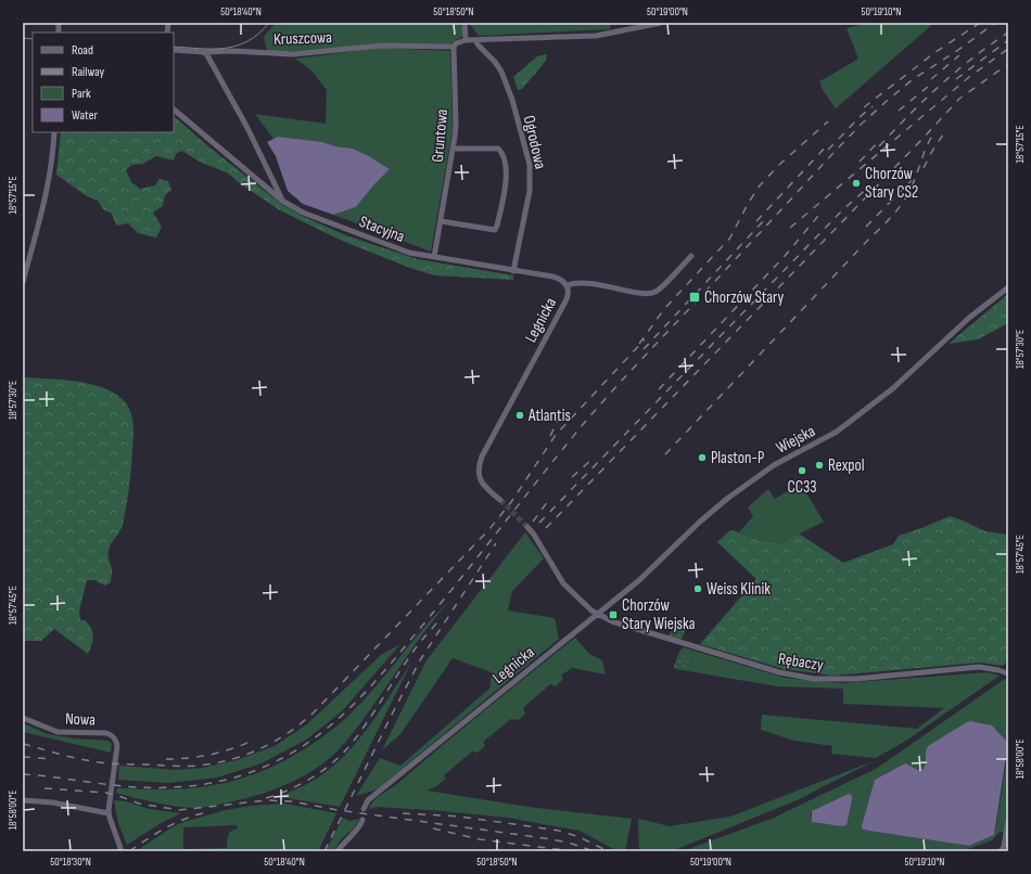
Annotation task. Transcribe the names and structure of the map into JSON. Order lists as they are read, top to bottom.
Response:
{
  "streets": {
    "street": [
      "Kruszcowa",
      "Gruntowa",
      "Ogrodowa",
      "Stacyjna",
      "Legnicka",
      "Wiejska",
      "Rębaczy",
      "Nowa"
    ]
  },
  "crossings": [
    ["Kruszcowa", "Gruntowa"],
    ["Gruntowa", "Stacyjna"],
    ["Ogrodowa", "Stacyjna"],
    ["Stacyjna", "Legnicka"],
    ["Legnicka", "Wiejska"],
    ["Legnicka", "Rębaczy"],
    ["Wiejska", "Rębaczy"]
  ],
  "places": {
    "other": [
      "Chorzów Stary CS2",
      "Atlantis",
      "Plaston-P",
      "Rexpol",
      "CC33",
      "Weiss Klinik"
    ],
    "transit": ["Chorzów Stary", "Chorzów Stary Wiejska"]
  },
  "legend": [
    "Road",
    "Railway",
    "Park",
    "Water"
  ],
  "coordinates": [
    "50°18'40\"N",
    "50°18'50\"N",
    "50°19'00\"N",
    "50°19'10\"N",
    "18°57'15\"E",
    "18°57'30\"E",
    "18°57'45\"E",
    "18°58'00\"E",
    "50°18'30\"N"
  ]
}
